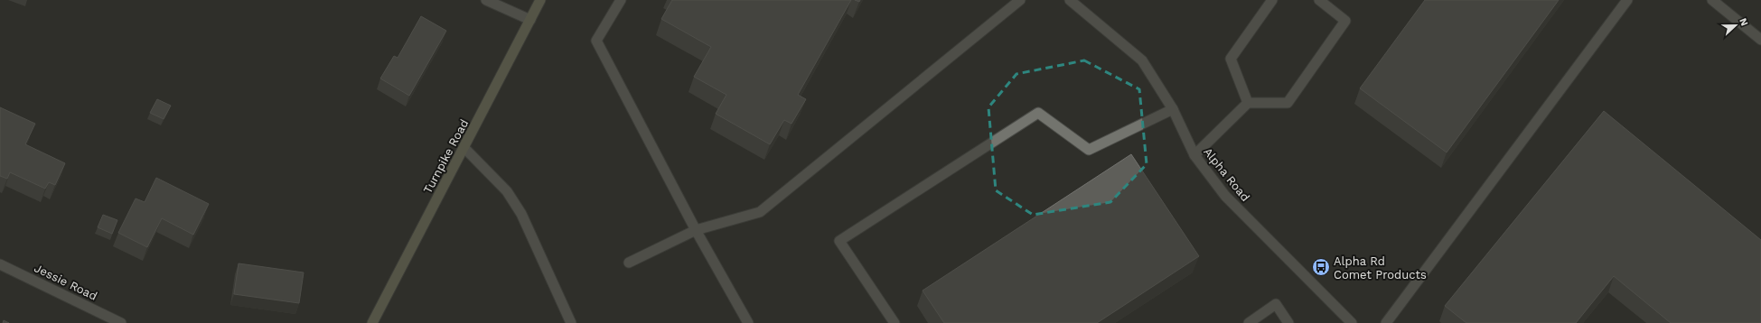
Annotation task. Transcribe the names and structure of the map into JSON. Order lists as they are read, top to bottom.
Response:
{
  "streets": {
    "main road": ["Turnpike Road"],
    "street": ["Alpha Road", "Jessie Road"]
  },
  "places": {
    "bus stop": ["Alpha Rd Comet Products"]
  },
  "north": "right"
}
